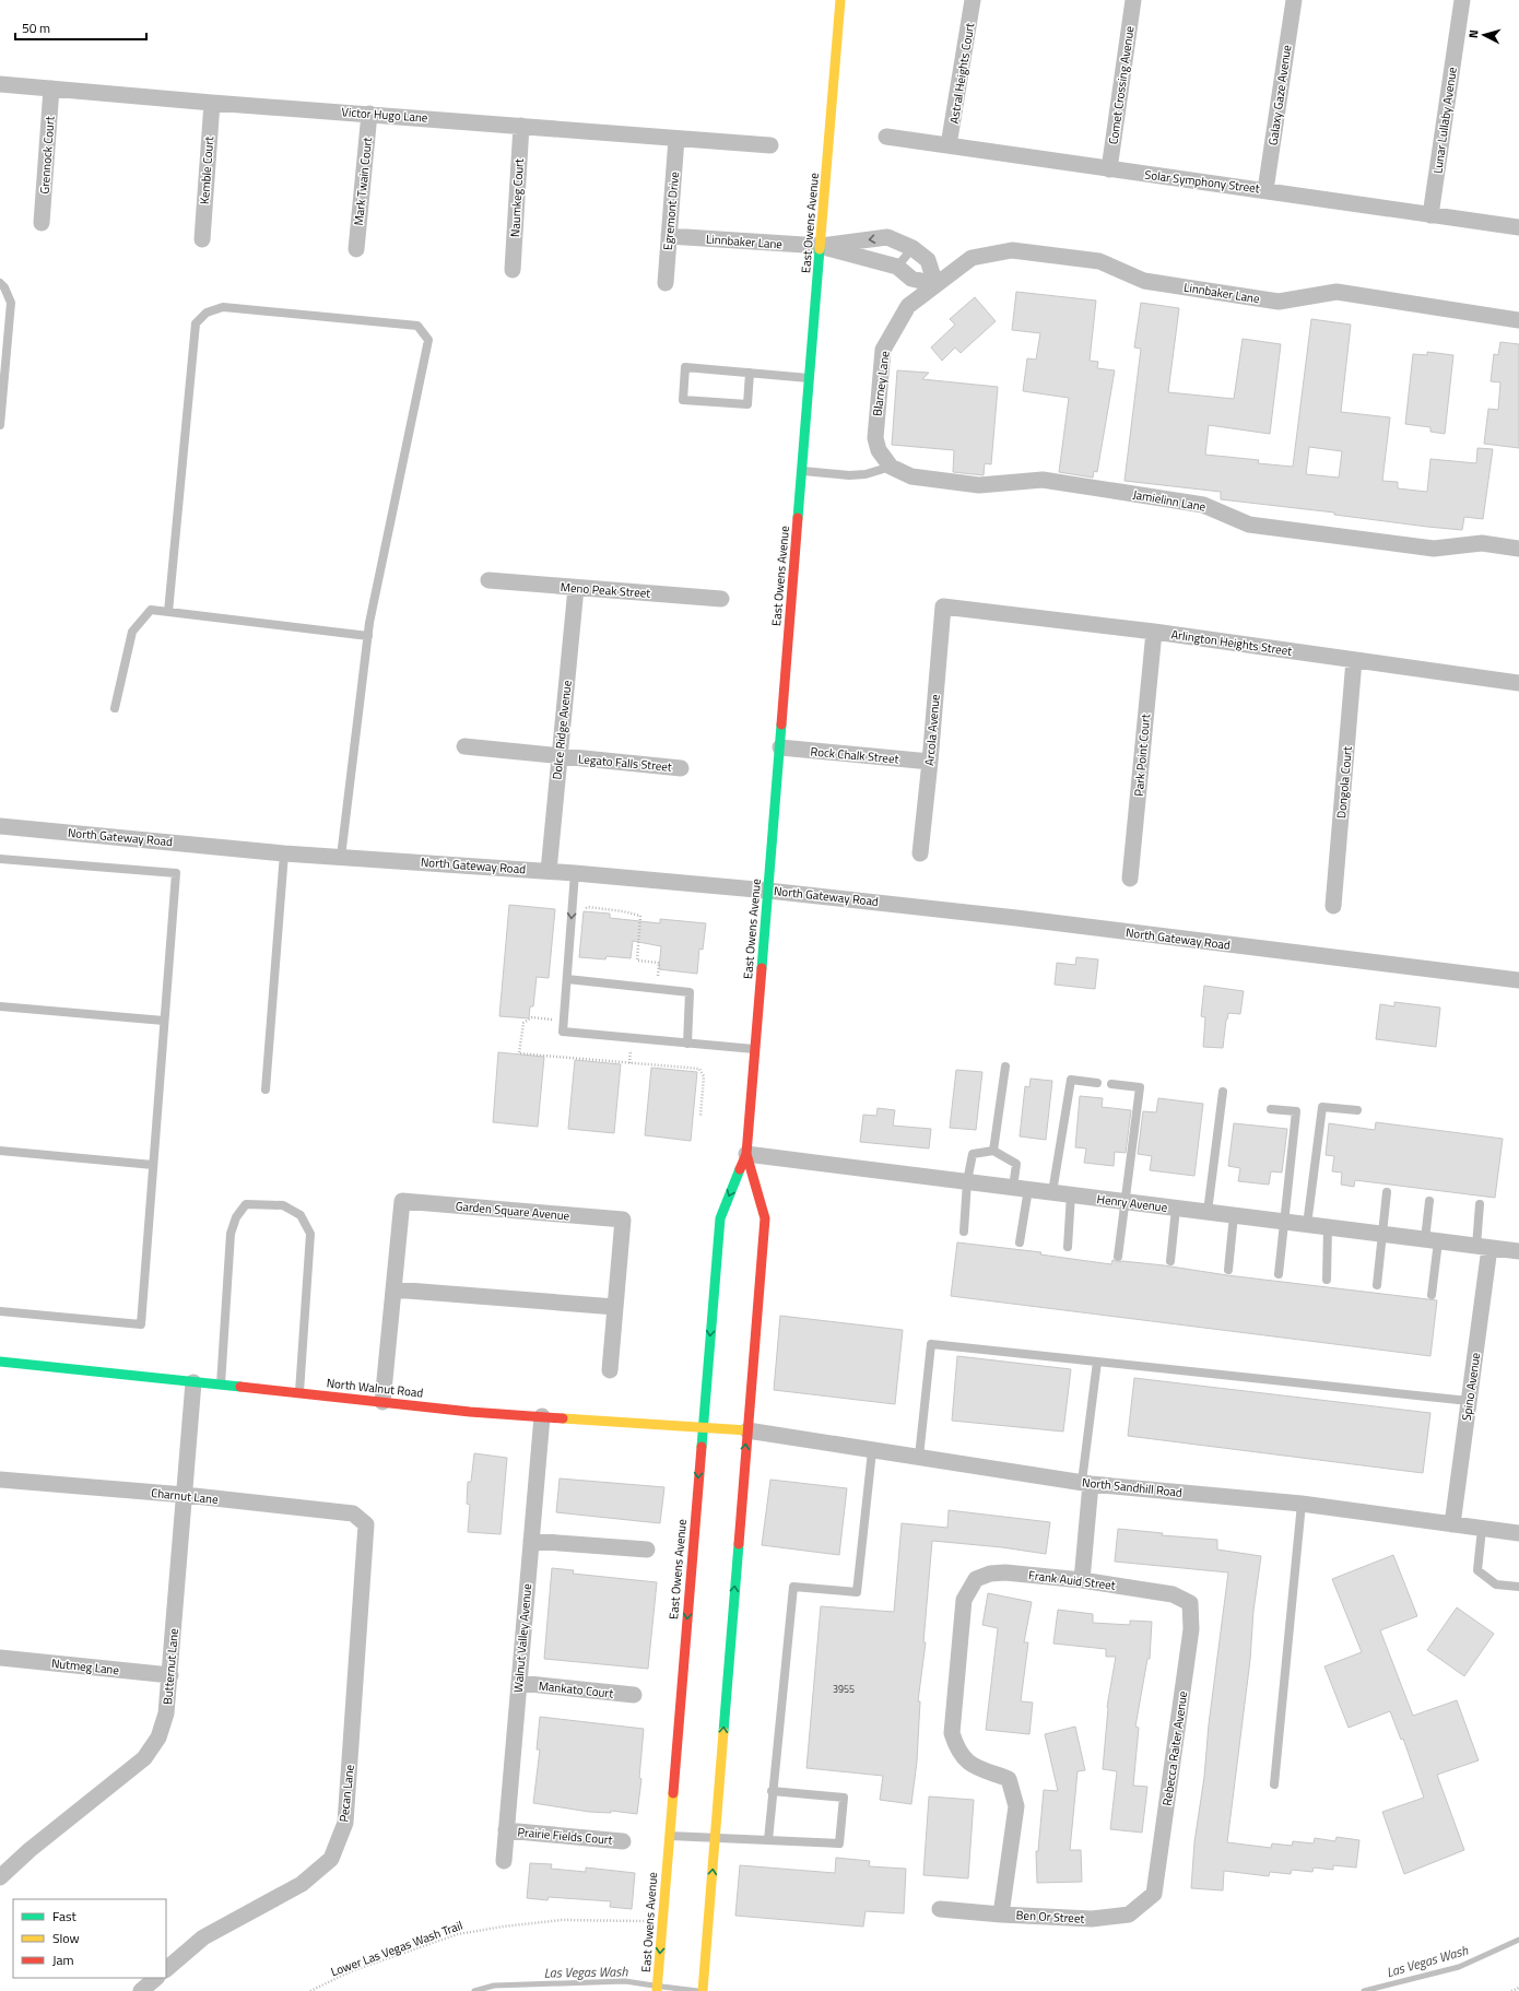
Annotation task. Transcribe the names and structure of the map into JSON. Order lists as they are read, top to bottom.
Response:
{
  "streets": {
    "main road": ["East Owens Avenue", "North Walnut Road"],
    "street": [
      "Astral Heights Court",
      "Comet Crossing Avenue",
      "Galaxy Gaze Avenue",
      "Victor Hugo Lane",
      "Lunar Lullaby Avenue",
      "Grennock Court",
      "Kemble Court",
      "Mark Twain Court",
      "Solar Symphony Street",
      "Naumkeg Court",
      "Egremont Drive",
      "Linnbaker Lane",
      "Blarney Lane",
      "Jamielinn Lane",
      "Meno Peak Street",
      "Arlington Heights Street",
      "Dolce Ridge Avenue",
      "Arcola Avenue",
      "Rock Chalk Street",
      "Park Point Court",
      "Legato Falls Street",
      "Dongola Court",
      "North Gateway Road",
      "Henry Avenue",
      "Garden Square Avenue",
      "Spino Avenue",
      "North Sandhill Road",
      "Charnut Lane",
      "Frank Auid Street",
      "Walnut Valley Avenue",
      "Nutmeg Lane",
      "Butternut Lane",
      "Mankato Court",
      "Rebecca Raiter Avenue",
      "Pecan Lane",
      "Prairie Fields Court",
      "Ben Or Street"
    ],
    "path": ["Lower Las Vegas Wash Trail"]
  },
  "crossings": [
    ["Astral Heights Court", "Solar Symphony Street"],
    ["Comet Crossing Avenue", "Solar Symphony Street"],
    ["Galaxy Gaze Avenue", "Solar Symphony Street"],
    ["Victor Hugo Lane", "Grennock Court"],
    ["Victor Hugo Lane", "Kemble Court"],
    ["Victor Hugo Lane", "Mark Twain Court"],
    ["Victor Hugo Lane", "Naumkeg Court"],
    ["Victor Hugo Lane", "Egremont Drive"],
    ["Lunar Lullaby Avenue", "Solar Symphony Street"],
    ["Egremont Drive", "Linnbaker Lane"],
    ["East Owens Avenue", "Linnbaker Lane"],
    ["East Owens Avenue", "Rock Chalk Street"],
    ["East Owens Avenue", "North Gateway Road"],
    ["East Owens Avenue", "Henry Avenue"],
    ["East Owens Avenue", "North Walnut Road"],
    ["East Owens Avenue", "North Sandhill Road"],
    ["Linnbaker Lane", "Blarney Lane"],
    ["Blarney Lane", "Jamielinn Lane"],
    ["Meno Peak Street", "Dolce Ridge Avenue"],
    ["Arlington Heights Street", "Arcola Avenue"],
    ["Arlington Heights Street", "Park Point Court"],
    ["Arlington Heights Street", "Dongola Court"],
    ["Dolce Ridge Avenue", "Legato Falls Street"],
    ["Dolce Ridge Avenue", "North Gateway Road"],
    ["Arcola Avenue", "Rock Chalk Street"],
    ["Henry Avenue", "Spino Avenue"],
    ["Garden Square Avenue", "North Walnut Road"],
    ["Spino Avenue", "North Sandhill Road"],
    ["North Walnut Road", "North Sandhill Road"],
    ["North Walnut Road", "Walnut Valley Avenue"],
    ["North Walnut Road", "Butternut Lane"],
    ["Charnut Lane", "Butternut Lane"],
    ["Charnut Lane", "Pecan Lane"],
    ["Frank Auid Street", "Rebecca Raiter Avenue"],
    ["Frank Auid Street", "Ben Or Street"],
    ["Walnut Valley Avenue", "Mankato Court"],
    ["Walnut Valley Avenue", "Prairie Fields Court"],
    ["Nutmeg Lane", "Butternut Lane"],
    ["Rebecca Raiter Avenue", "Ben Or Street"]
  ],
  "water": ["Las Vegas Wash"],
  "house_numbers": ["3955"],
  "legend": ["Fast", "Slow", "Jam"],
  "scale_bar": "50 m",
  "north": "left"
}
